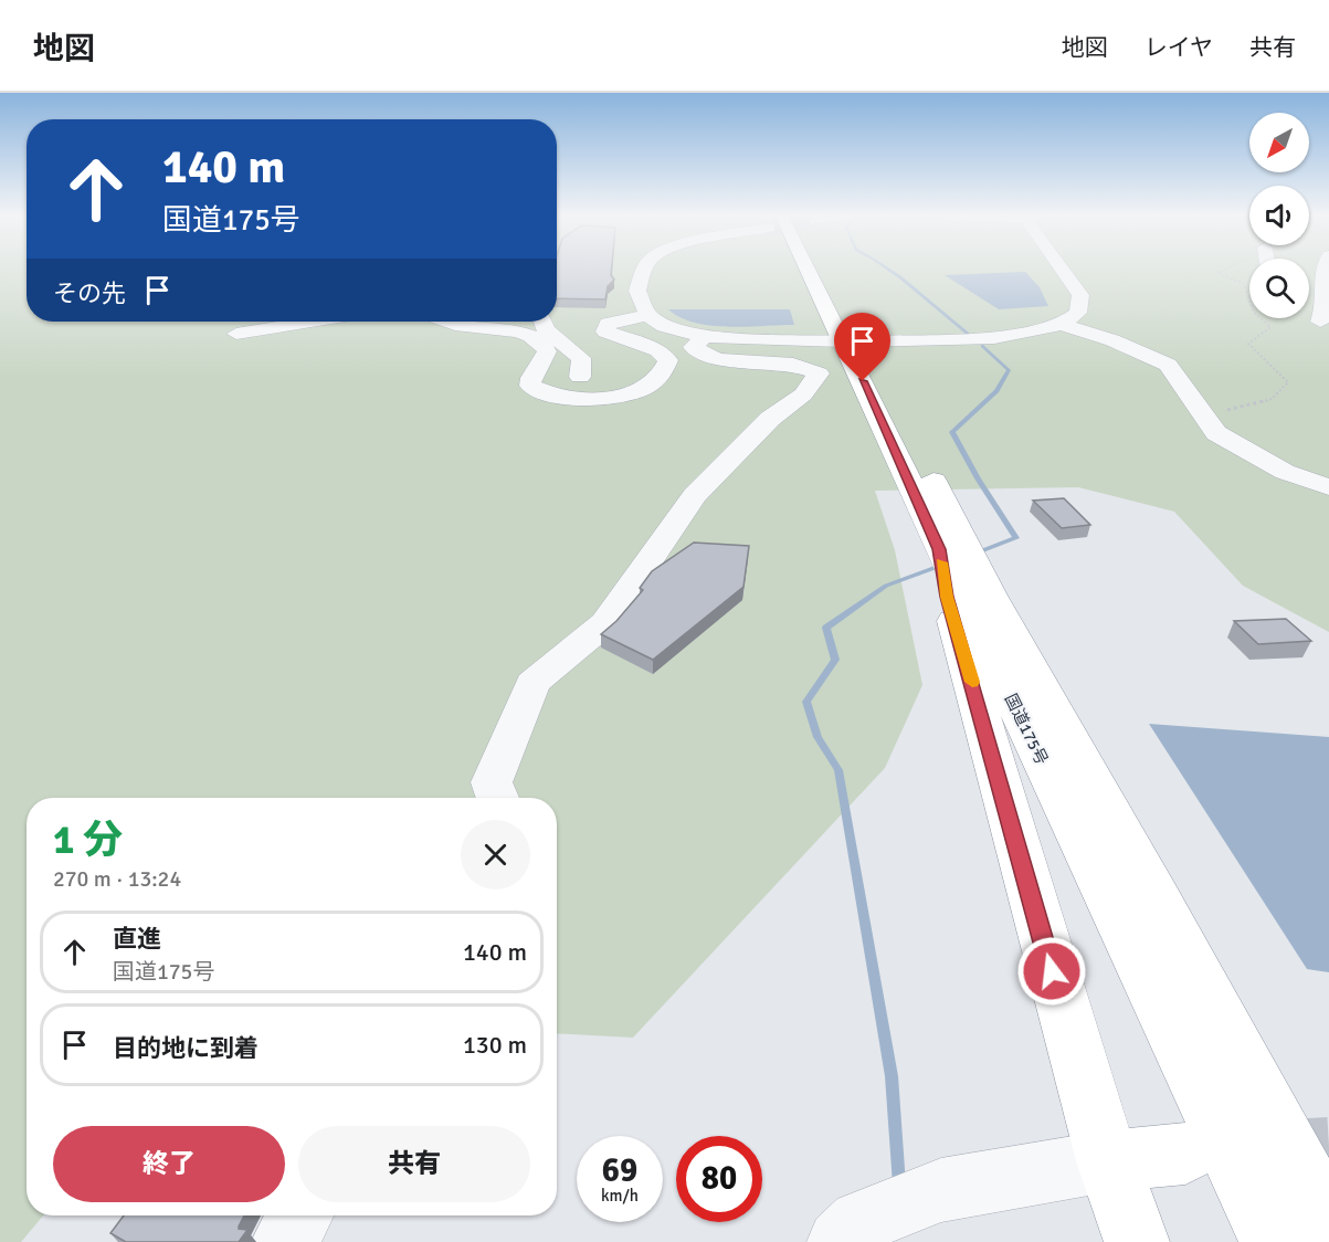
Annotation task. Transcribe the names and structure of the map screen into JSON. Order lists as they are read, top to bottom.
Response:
{
  "streets": {
    "highway": ["国道175号"]
  },
  "north": "bottom left",
  "page": {
    "header": "地図",
    "nav": ["地図", "レイヤ", "共有"],
    "turn": ["140 m", "国道175号"],
    "then": "その先",
    "heading": ["1 分", "270 m · 13:24"],
    "list": [
      {
        "name": "直進",
        "note": "国道175号",
        "value": "140 m"
      },
      {
        "name": "目的地に到着",
        "value": "130 m"
      }
    ],
    "buttons": ["終了", "共有"],
    "speed": "69 km/h",
    "limit": "80"
  }
}
